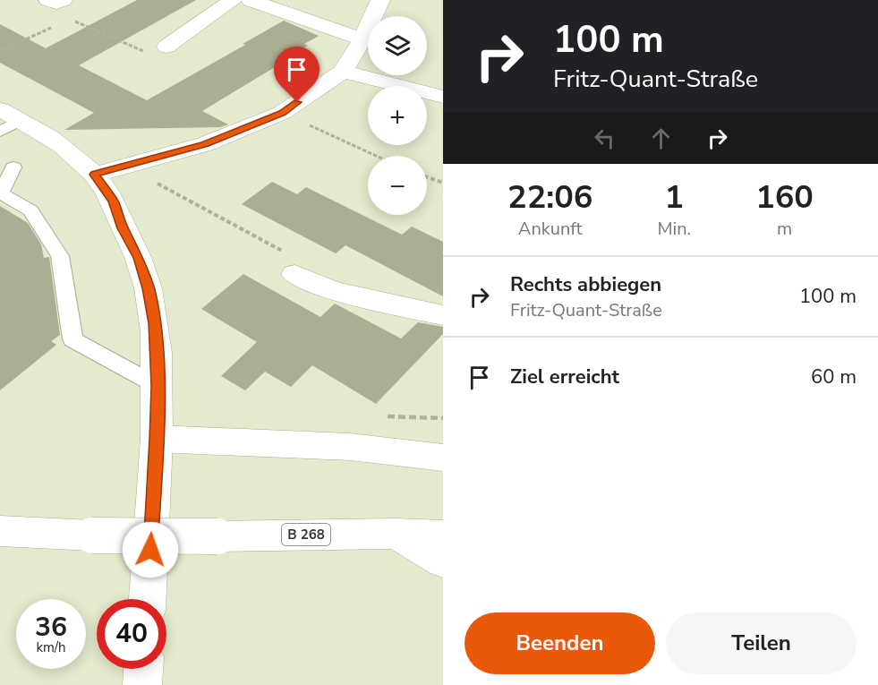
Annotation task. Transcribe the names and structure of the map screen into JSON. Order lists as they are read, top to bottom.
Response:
{
  "streets": {
    "street": ["B 268"]
  },
  "page": {
    "turn": ["100 m", "Fritz-Quant-Straße"],
    "map_buttons": ["+", "−"],
    "eta": [
      "22:06",
      "Ankunft",
      "1",
      "Min.",
      "160",
      "m"
    ],
    "list": [
      {
        "name": "Rechts abbiegen",
        "note": "Fritz-Quant-Straße",
        "value": "100 m"
      },
      {
        "name": "Ziel erreicht",
        "value": "60 m"
      }
    ],
    "speed": "36 km/h",
    "limit": "40",
    "buttons": ["Beenden", "Teilen"]
  }
}
